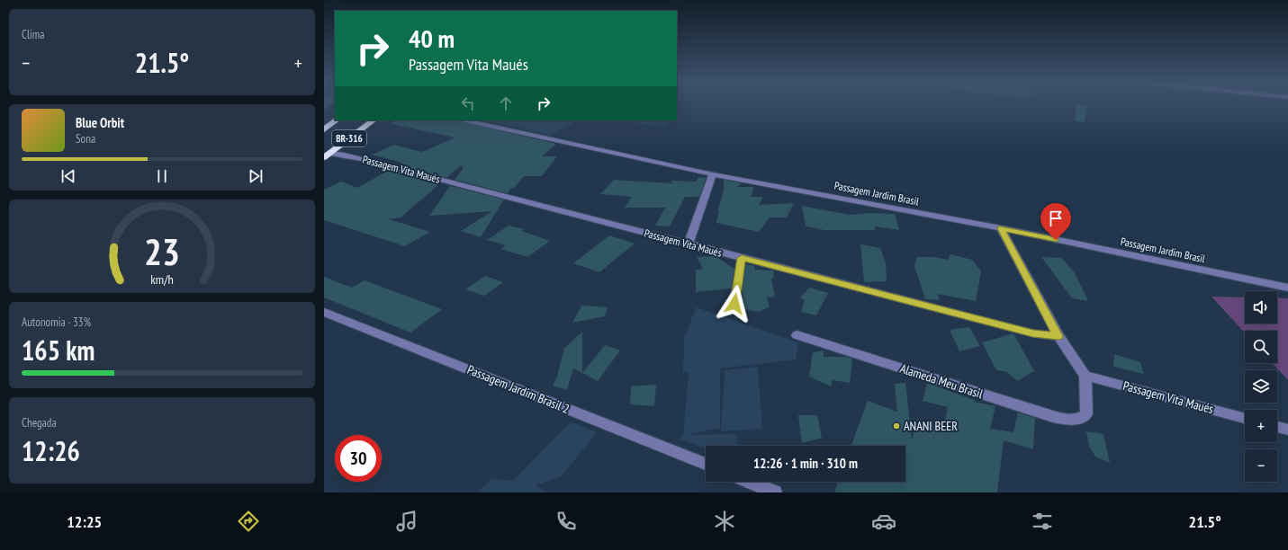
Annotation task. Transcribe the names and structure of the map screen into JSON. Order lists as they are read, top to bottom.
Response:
{
  "streets": {
    "highway": ["BR-316"],
    "street": [
      "Passagem Vita Maués",
      "Passagem Jardim Brasil",
      "Alameda Meu Brasil",
      "Passagem Jardim Brasil 2"
    ]
  },
  "crossings": [
    ["BR-316", "Passagem Vita Maués"],
    ["Passagem Vita Maués", "Alameda Meu Brasil"]
  ],
  "places": ["ANANI BEER"],
  "page": {
    "tile": [
      "Clima",
      ["Autonomia · 33%", "165 km"],
      ["Chegada", "12:26"]
    ],
    "turn": ["40 m", "Passagem Vita Maués"],
    "heat": ["−", "21.5°", "+"],
    "song": ["Blue Orbit", "Sona"],
    "map_buttons": ["+", "−"],
    "limit": "30",
    "trip": "12:26 · 1 min · 310 m",
    "tabs": ["12:25", "21.5°"],
    "gauge": ["23", "km/h"]
  }
}
